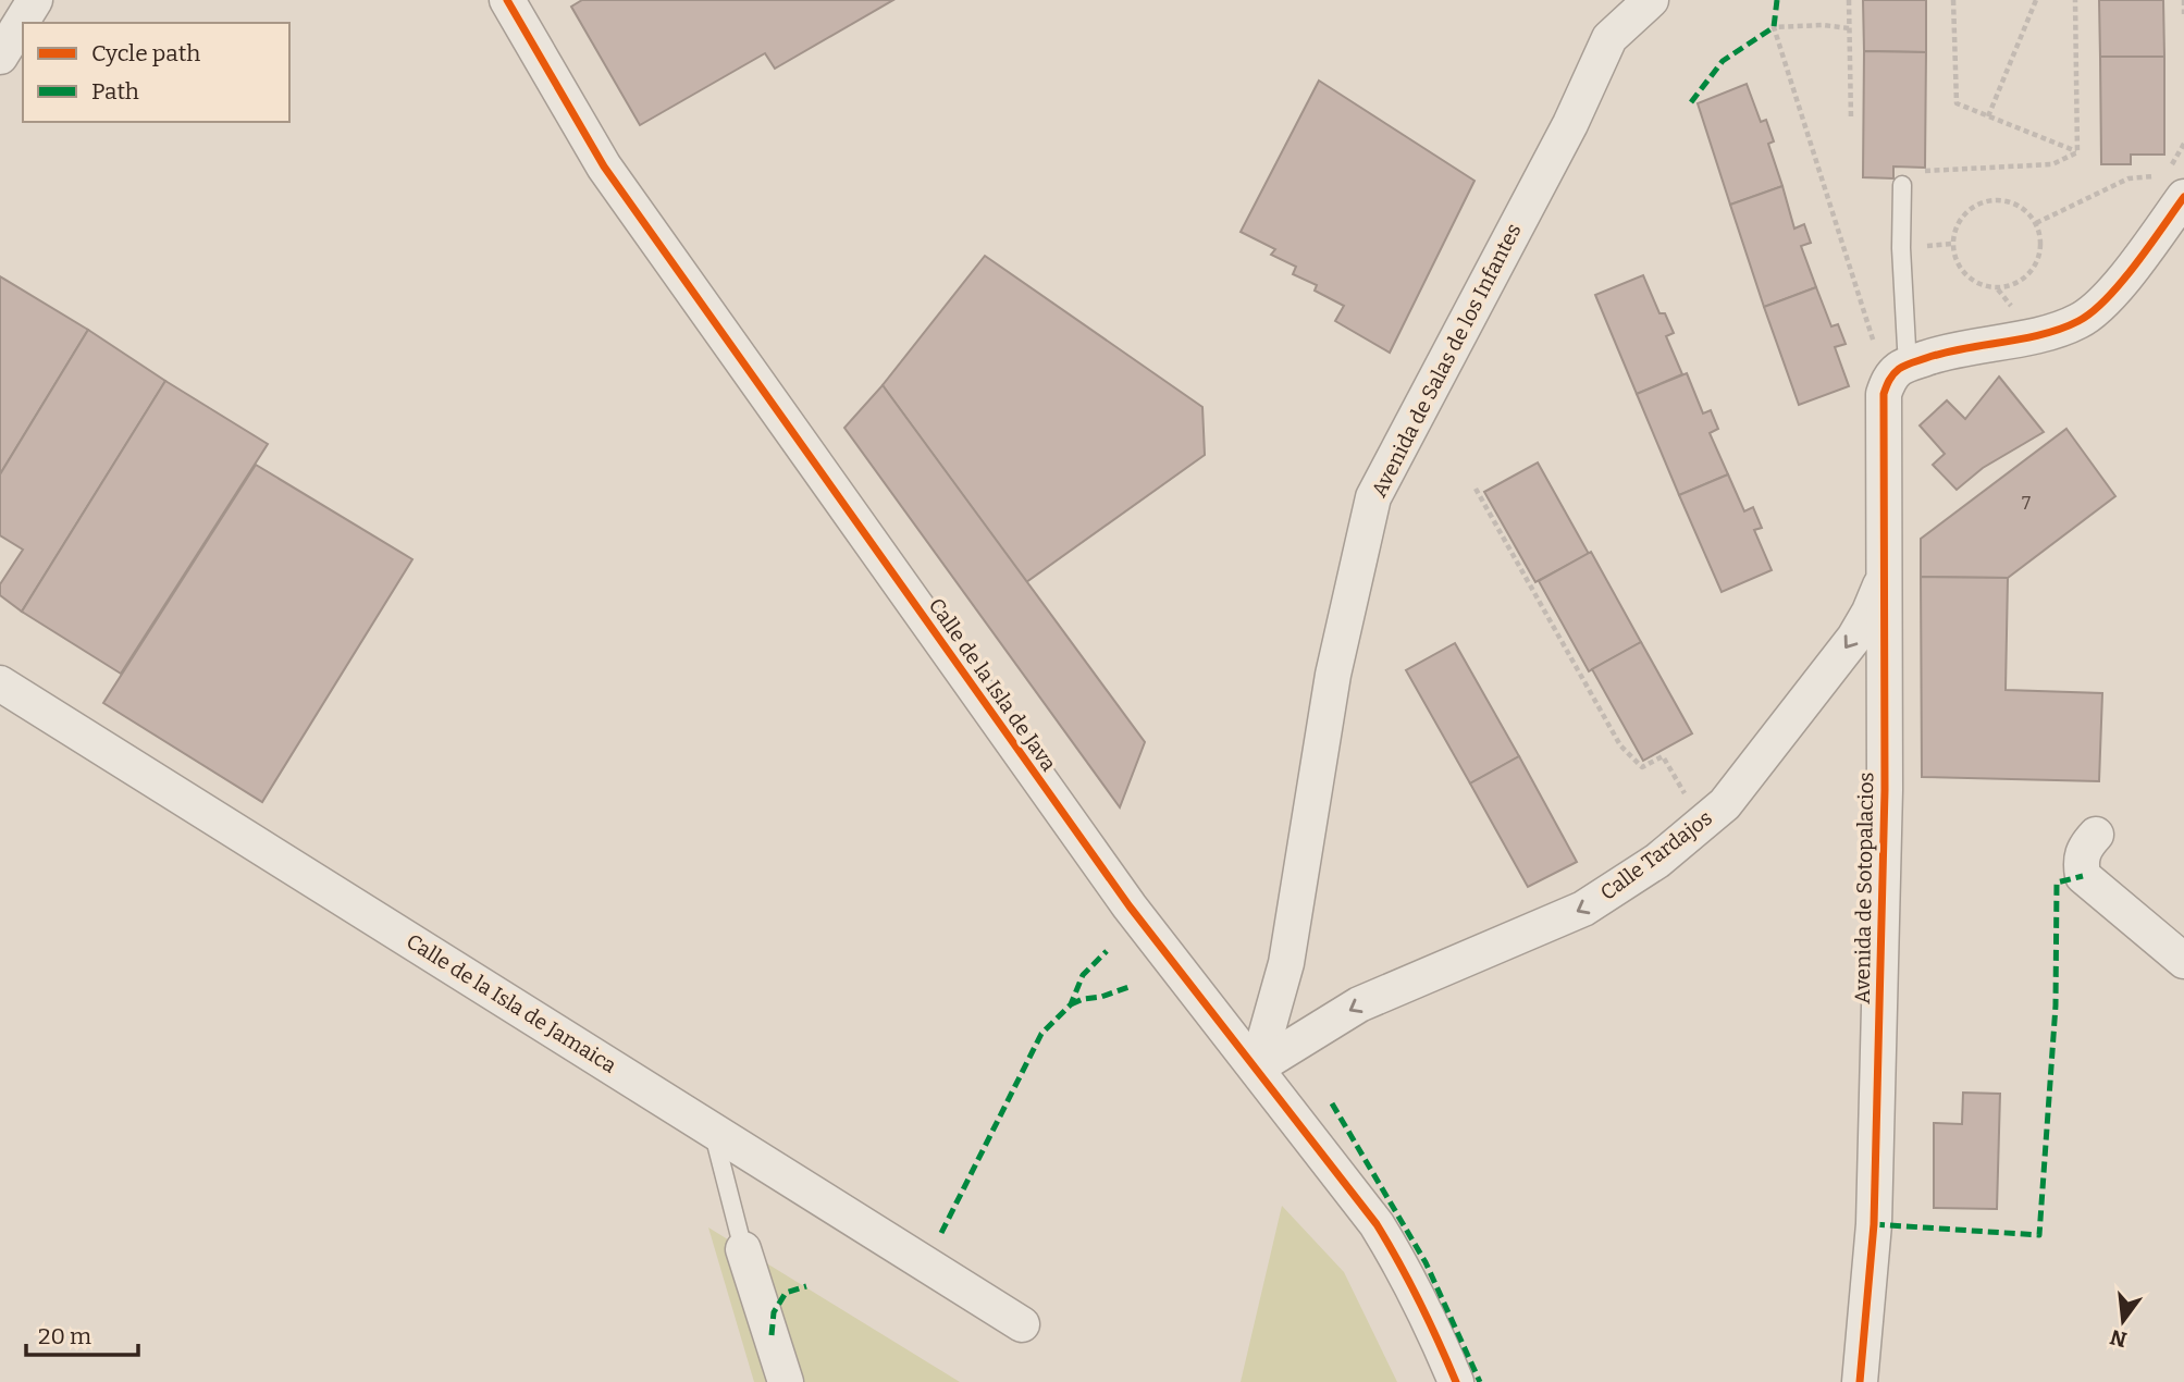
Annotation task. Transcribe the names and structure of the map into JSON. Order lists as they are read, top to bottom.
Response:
{
  "streets": {
    "street": [
      "Avenida de Salas de los Infantes",
      "Calle de la Isla de Java",
      "Calle Tardajos",
      "Avenida de Sotopalacios",
      "Calle de la Isla de Jamaica"
    ]
  },
  "crossings": [
    ["Avenida de Salas de los Infantes", "Calle de la Isla de Java"],
    ["Avenida de Salas de los Infantes", "Calle Tardajos"],
    ["Calle de la Isla de Java", "Calle Tardajos"],
    ["Calle Tardajos", "Avenida de Sotopalacios"]
  ],
  "one_way": ["Calle Tardajos"],
  "house_numbers": ["7"],
  "legend": ["Cycle path", "Path"],
  "scale_bar": "20 m",
  "north": "bottom"
}
